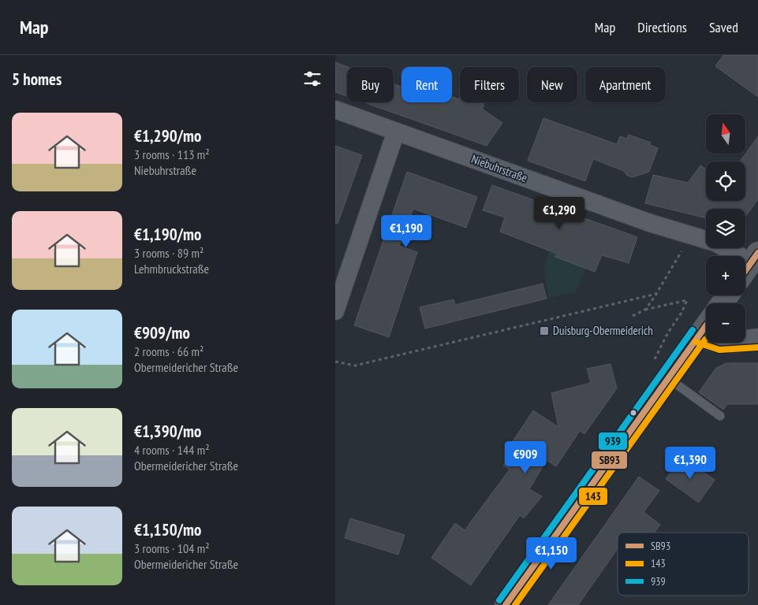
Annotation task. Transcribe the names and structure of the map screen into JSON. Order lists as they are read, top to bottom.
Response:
{
  "streets": {
    "street": ["Niebuhrstraße"]
  },
  "places": {
    "transit": ["Duisburg-Obermeiderich"]
  },
  "lines": ["transit line SB93", "transit line 939", "transit line 143"],
  "legend": ["SB93", "143", "939"],
  "north": "top",
  "page": {
    "header": "Map",
    "nav": ["Map", "Directions", "Saved"],
    "heading": "5 homes",
    "chip": [
      "Buy",
      "Rent",
      "Filters",
      "New",
      "Apartment"
    ],
    "list": [
      {
        "name": "€1,290/mo",
        "note": "3 rooms · 113 m² · Niebuhrstraße"
      },
      {
        "name": "€1,190/mo",
        "note": "3 rooms · 89 m² · Lehmbruckstraße"
      },
      {
        "name": "€909/mo",
        "note": "2 rooms · 66 m² · Obermeidericher Straße"
      },
      {
        "name": "€1,390/mo",
        "note": "4 rooms · 144 m² · Obermeidericher Straße"
      },
      {
        "name": "€1,150/mo",
        "note": "3 rooms · 104 m² · Obermeidericher Straße"
      }
    ],
    "map_buttons": ["+", "−"],
    "price": [
      "€1,290",
      "€1,190",
      "€909",
      "€1,390",
      "€1,150"
    ]
  }
}
